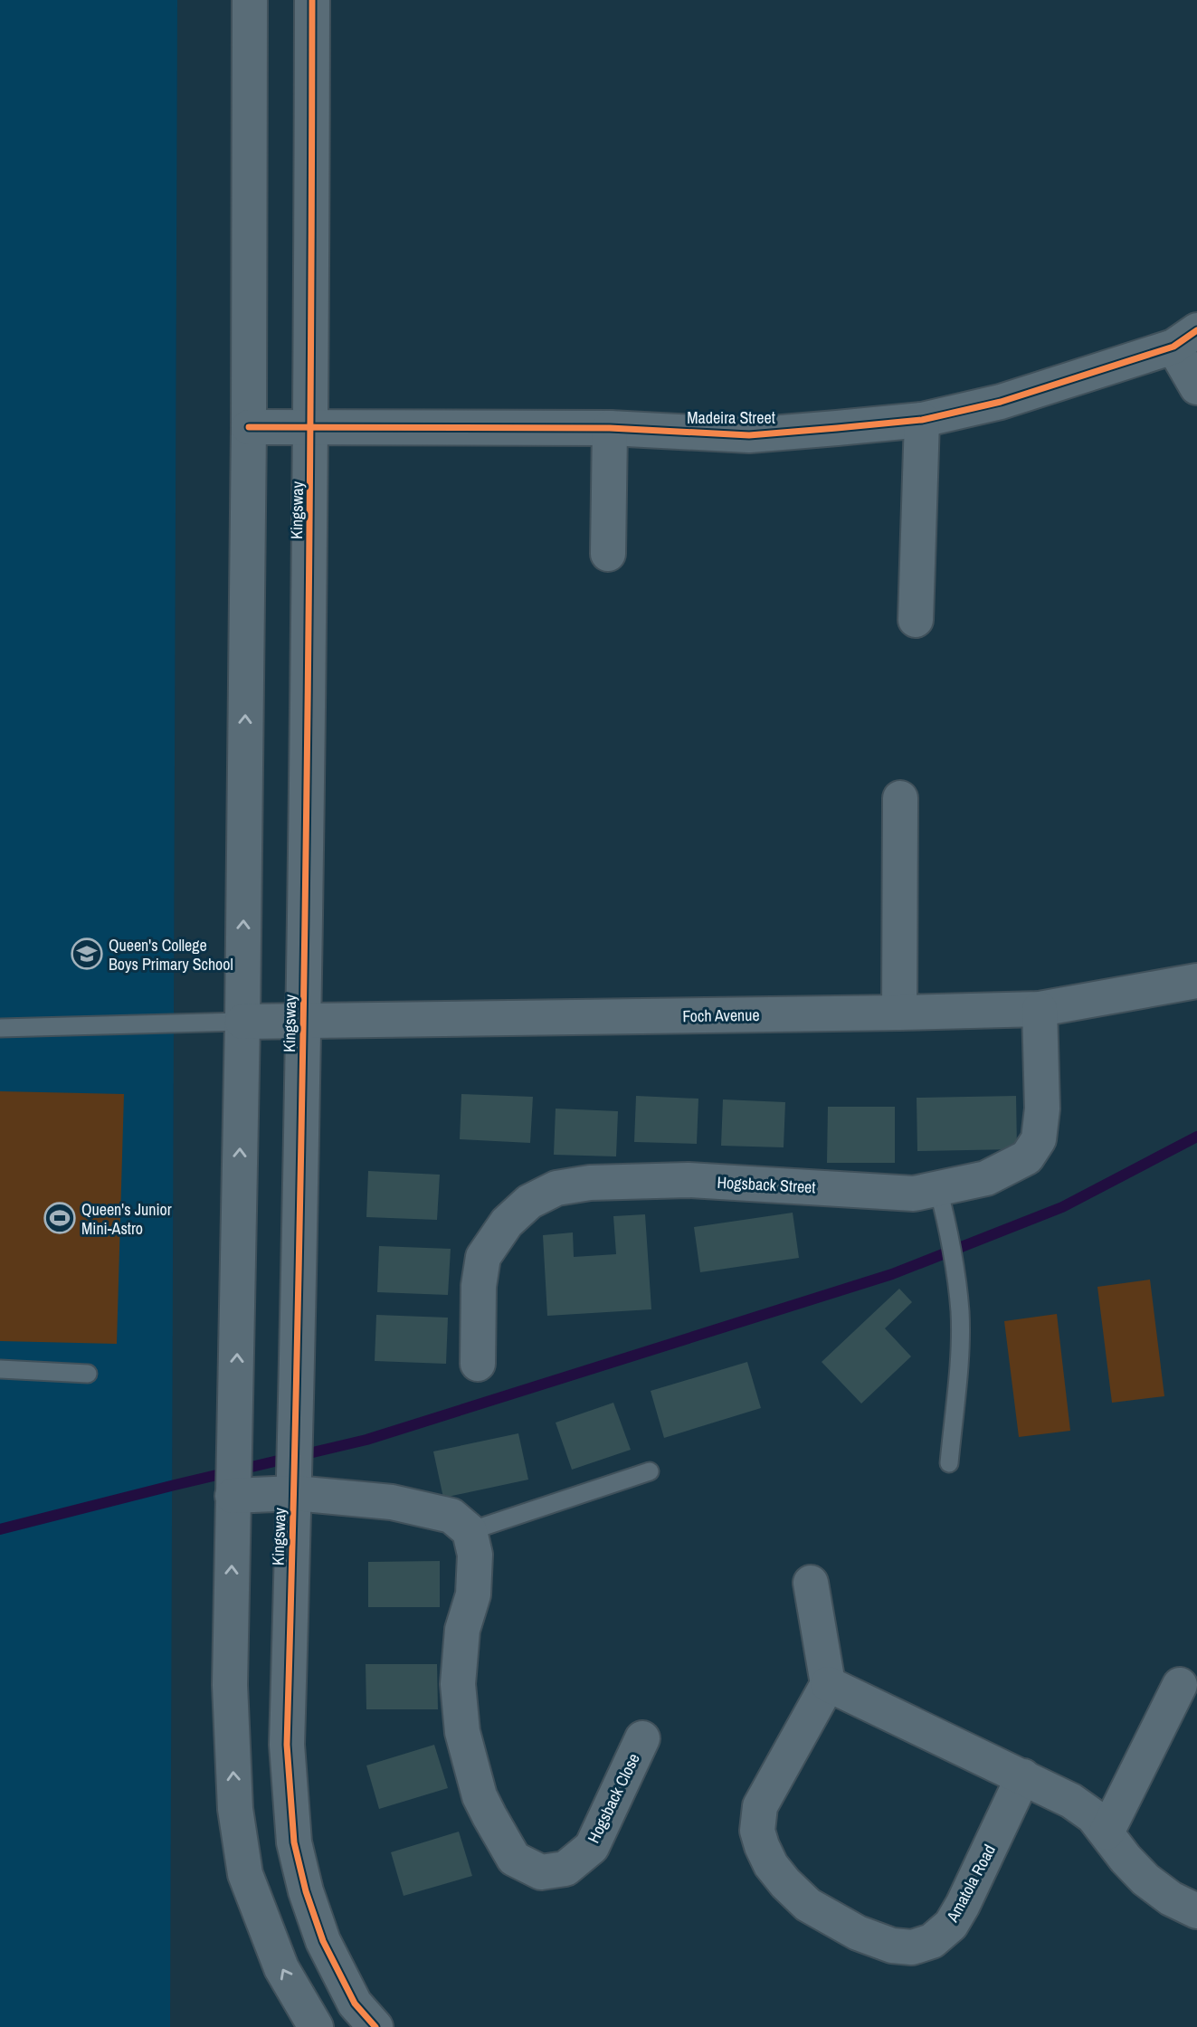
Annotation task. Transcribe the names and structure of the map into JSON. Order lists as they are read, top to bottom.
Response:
{
  "streets": {
    "street": [
      "Madeira Street",
      "Kingsway",
      "Foch Avenue",
      "Hogsback Street",
      "Hogsback Close",
      "Amatola Road"
    ]
  },
  "crossings": [
    ["Madeira Street", "Kingsway"],
    ["Kingsway", "Foch Avenue"],
    ["Foch Avenue", "Hogsback Street"]
  ],
  "places": {
    "school or university": ["Queen's College Boys Primary School"],
    "sports": ["Queen's Junior Mini-Astro"]
  }
}
